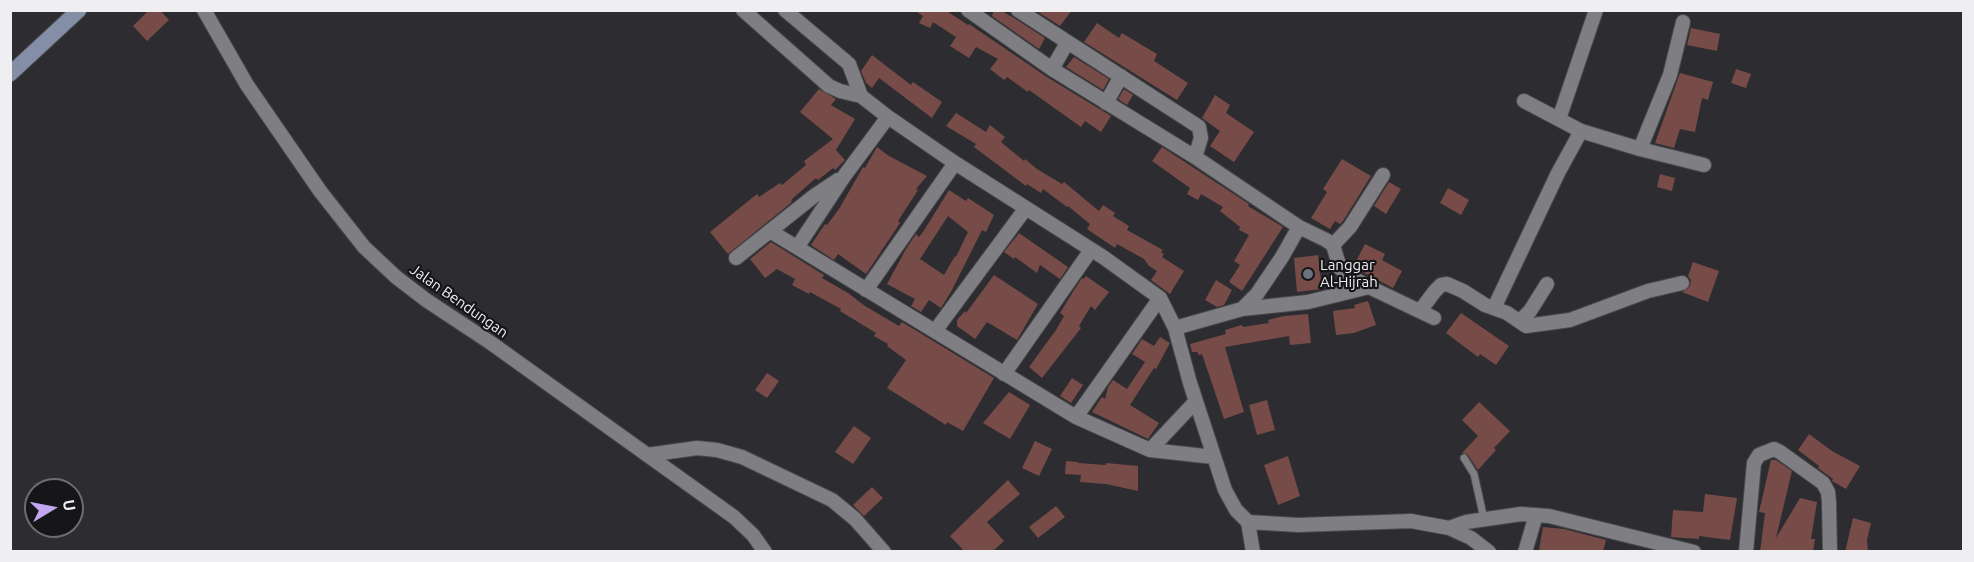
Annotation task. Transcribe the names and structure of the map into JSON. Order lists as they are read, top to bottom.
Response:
{
  "streets": {
    "street": ["Jalan Bendungan"]
  },
  "places": ["Langgar Al-Hijrah"],
  "north": "right"
}
